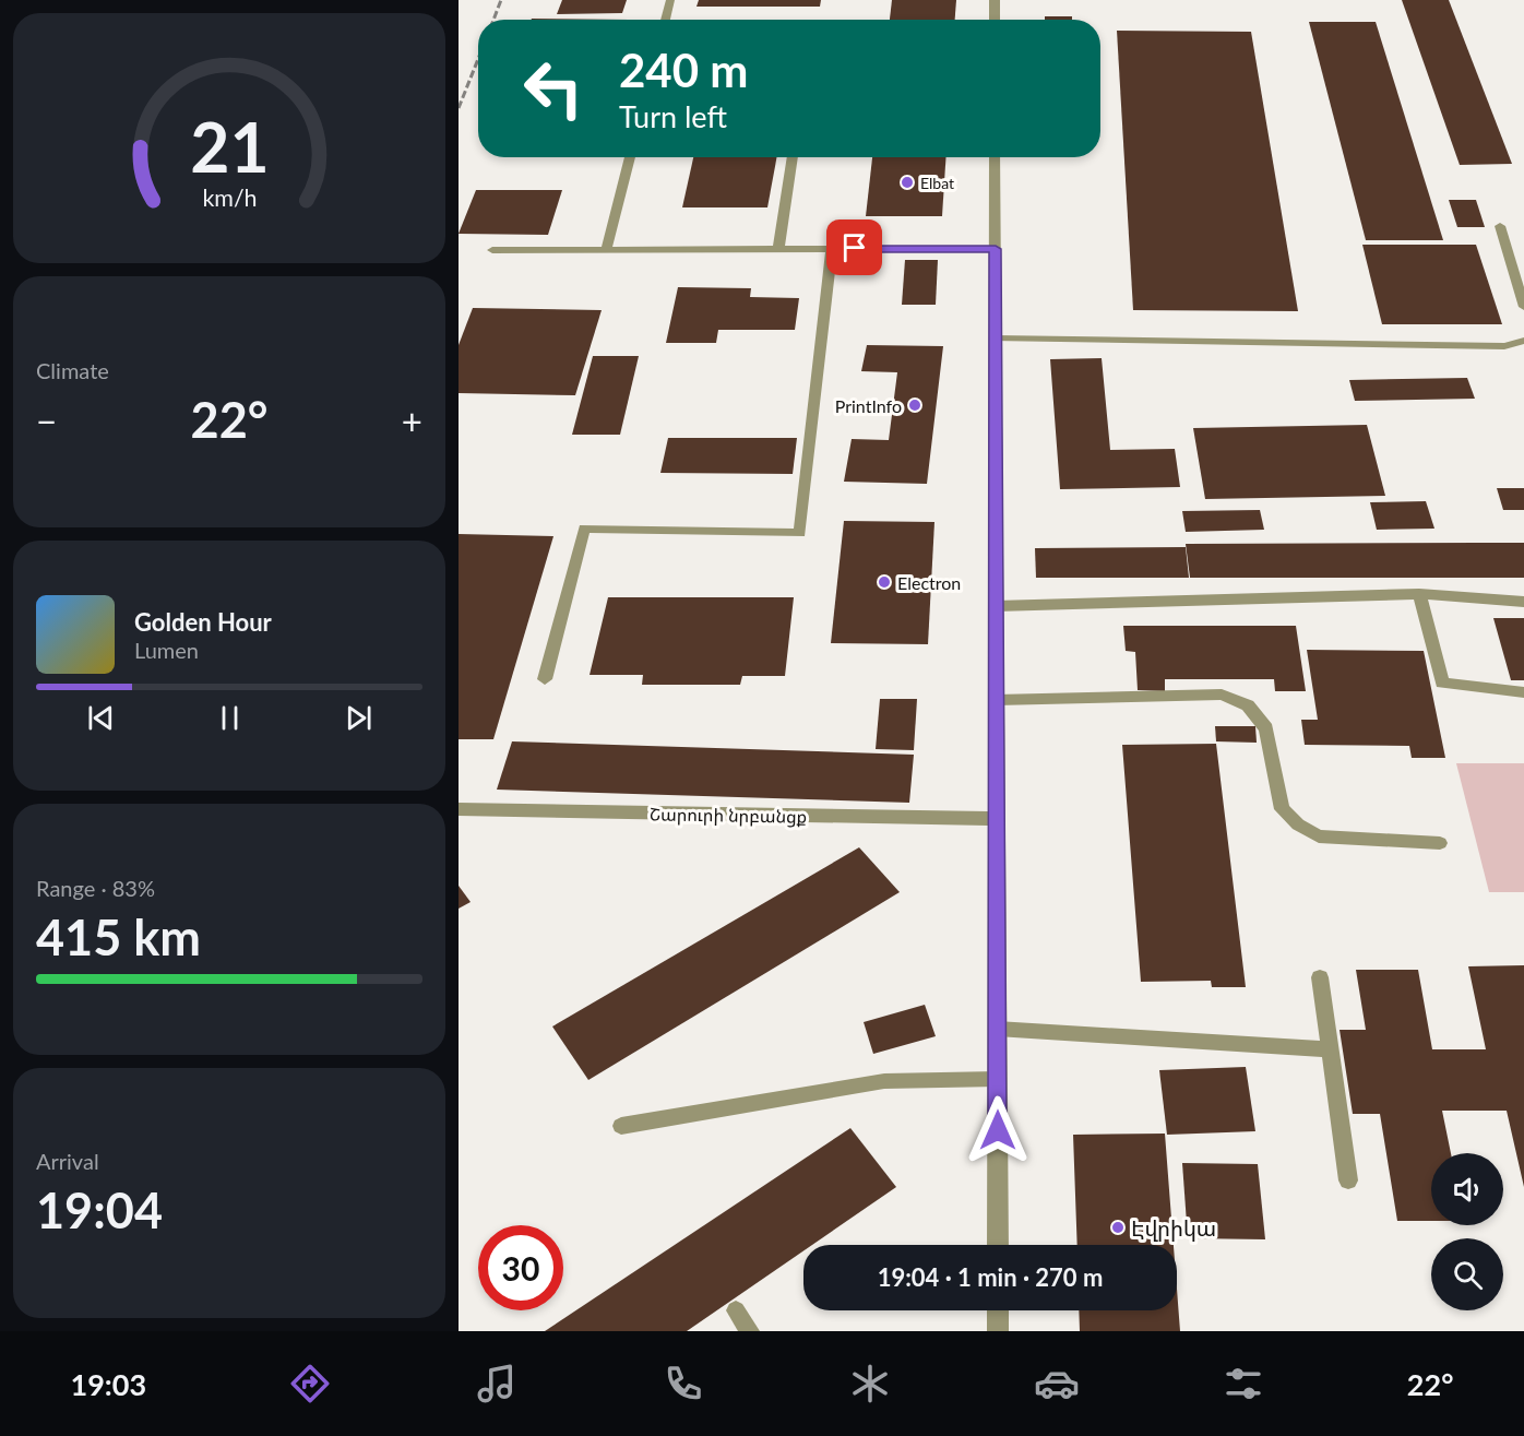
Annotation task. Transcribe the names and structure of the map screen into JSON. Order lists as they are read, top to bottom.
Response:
{
  "streets": {
    "street": ["Շարուրի նրբանցք"]
  },
  "places": [
    "Elbat",
    "PrintInfo",
    "Electron",
    "Էվրիկա"
  ],
  "page": {
    "turn": ["240 m", "Turn left"],
    "tile": [
      "Climate",
      ["Range · 83%", "415 km"],
      ["Arrival", "19:04"]
    ],
    "heat": ["−", "22°", "+"],
    "song": ["Golden Hour", "Lumen"],
    "limit": "30",
    "trip": "19:04 · 1 min · 270 m",
    "tabs": ["19:03", "22°"],
    "gauge": ["21", "km/h"]
  }
}
